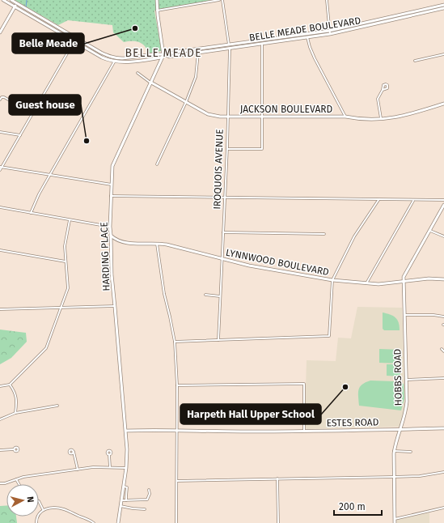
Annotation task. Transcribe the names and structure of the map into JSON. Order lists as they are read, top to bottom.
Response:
{
  "streets": {
    "main road": [
      "BELLE MEADE BOULEVARD",
      "JACKSON BOULEVARD",
      "HARDING PLACE",
      "LYNNWOOD BOULEVARD",
      "HOBBS ROAD",
      "ESTES ROAD"
    ],
    "street": ["IROQUOIS AVENUE"]
  },
  "crossings": [
    ["BELLE MEADE BOULEVARD", "IROQUOIS AVENUE"],
    ["BELLE MEADE BOULEVARD", "HARDING PLACE"],
    ["JACKSON BOULEVARD", "IROQUOIS AVENUE"],
    ["JACKSON BOULEVARD", "HARDING PLACE"],
    ["IROQUOIS AVENUE", "LYNNWOOD BOULEVARD"],
    ["HARDING PLACE", "LYNNWOOD BOULEVARD"],
    ["HARDING PLACE", "ESTES ROAD"],
    ["LYNNWOOD BOULEVARD", "HOBBS ROAD"],
    ["HOBBS ROAD", "ESTES ROAD"]
  ],
  "districts": ["BELLE MEADE"],
  "places": ["Belle Meade", "Guest house", "Harpeth Hall Upper School"],
  "scale_bar": "200 m",
  "north": "right"
}
